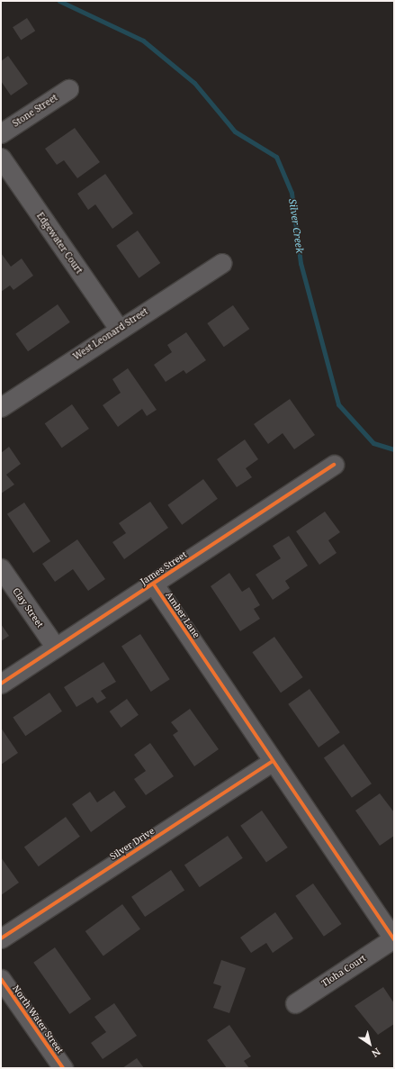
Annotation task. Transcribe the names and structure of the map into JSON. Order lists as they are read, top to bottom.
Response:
{
  "streets": {
    "street": [
      "Stone Street",
      "Edgewater Court",
      "West Leonard Street",
      "James Street",
      "Clay Street",
      "Amber Lane",
      "Silver Drive",
      "Tloha Court",
      "North Water Street"
    ]
  },
  "crossings": [
    ["Edgewater Court", "West Leonard Street"],
    ["James Street", "Clay Street"],
    ["James Street", "Amber Lane"],
    ["Amber Lane", "Silver Drive"],
    ["Amber Lane", "Tloha Court"]
  ],
  "water": ["Silver Creek"],
  "north": "bottom right"
}
